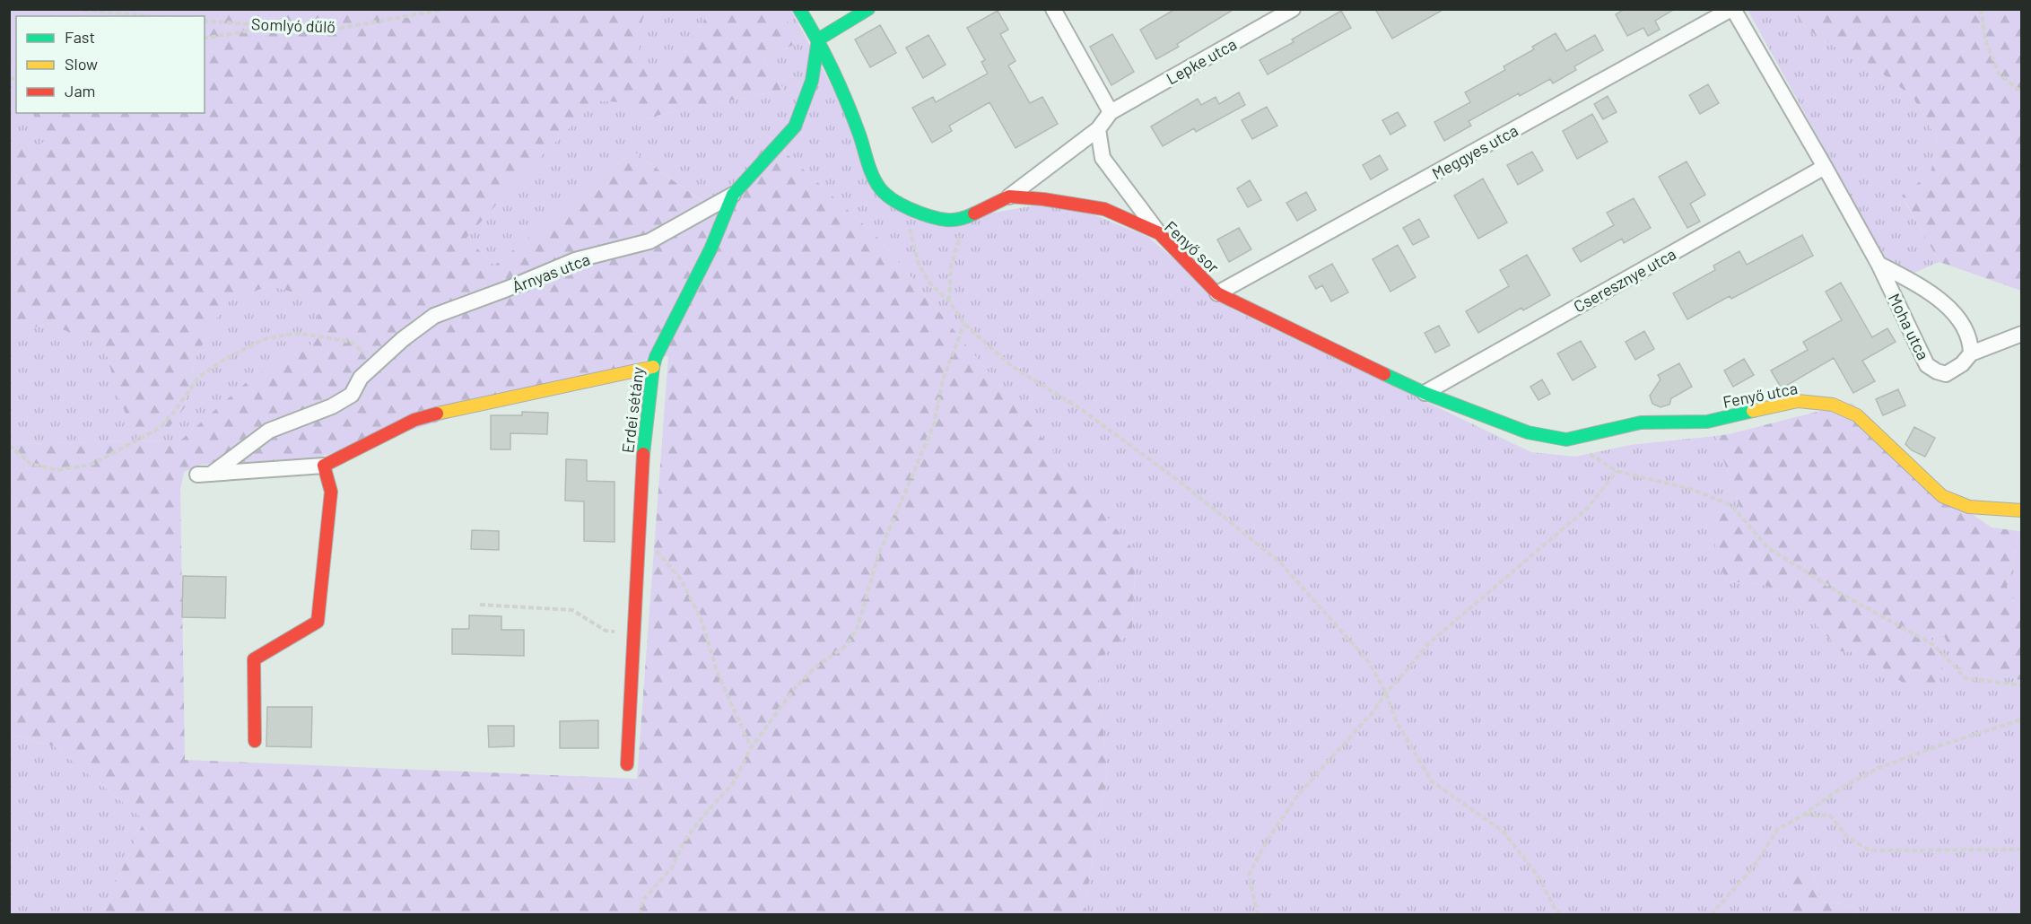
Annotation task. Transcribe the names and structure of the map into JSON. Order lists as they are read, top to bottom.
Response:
{
  "streets": {
    "street": [
      "Lepke utca",
      "Meggyes utca",
      "Fenyő sor",
      "Árnyas utca",
      "Cseresznye utca",
      "Moha utca",
      "Fenyő utca",
      "Erdei sétány"
    ],
    "path": ["Somlyó dűlő"]
  },
  "crossings": [
    ["Meggyes utca", "Fenyő sor"],
    ["Meggyes utca", "Moha utca"],
    ["Fenyő sor", "Cseresznye utca"],
    ["Fenyő sor", "Fenyő utca"],
    ["Árnyas utca", "Erdei sétány"],
    ["Cseresznye utca", "Moha utca"]
  ],
  "legend": ["Fast", "Slow", "Jam"]
}
